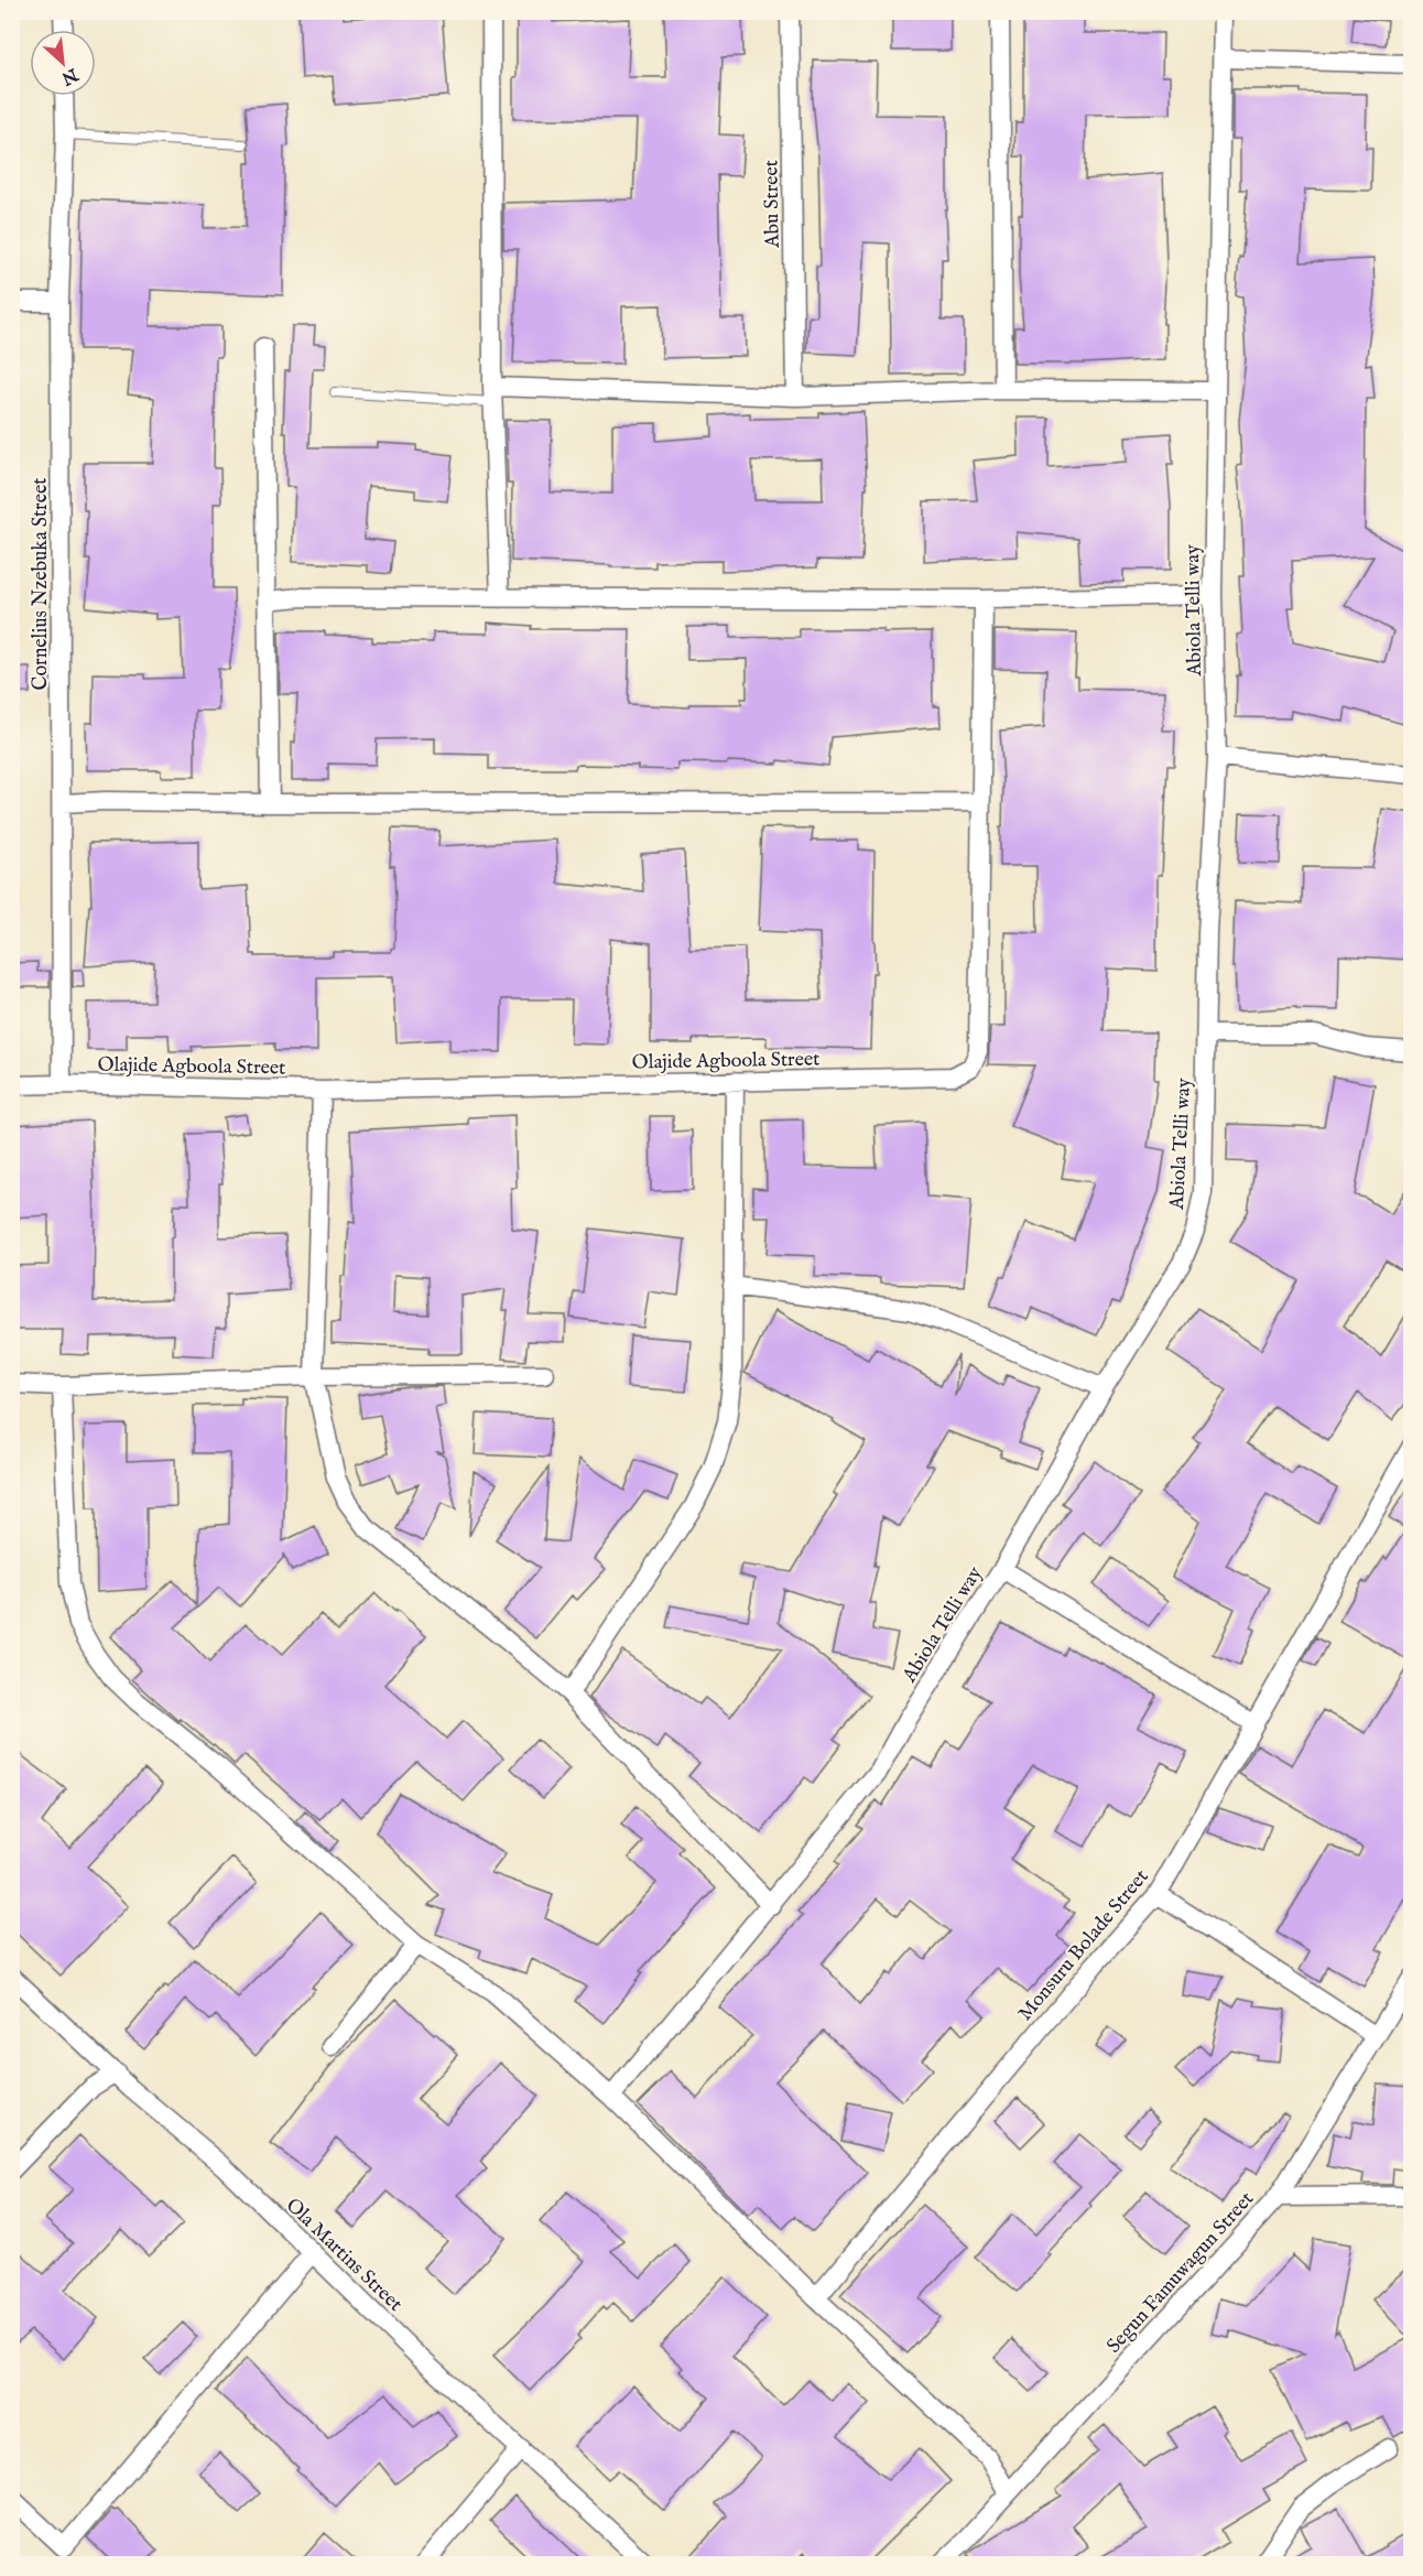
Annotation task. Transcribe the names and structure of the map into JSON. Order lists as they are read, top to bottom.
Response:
{
  "streets": {
    "street": [
      "Abu Street",
      "Cornelius Nzebuka Street",
      "Abiola Telli way",
      "Olajide Agboola Street",
      "Monsuru Bolade Street",
      "Ola Martins Street",
      "Segun Famuwagun Street"
    ]
  },
  "crossings": [
    ["Cornelius Nzebuka Street", "Olajide Agboola Street"]
  ],
  "north": "bottom right"
}
